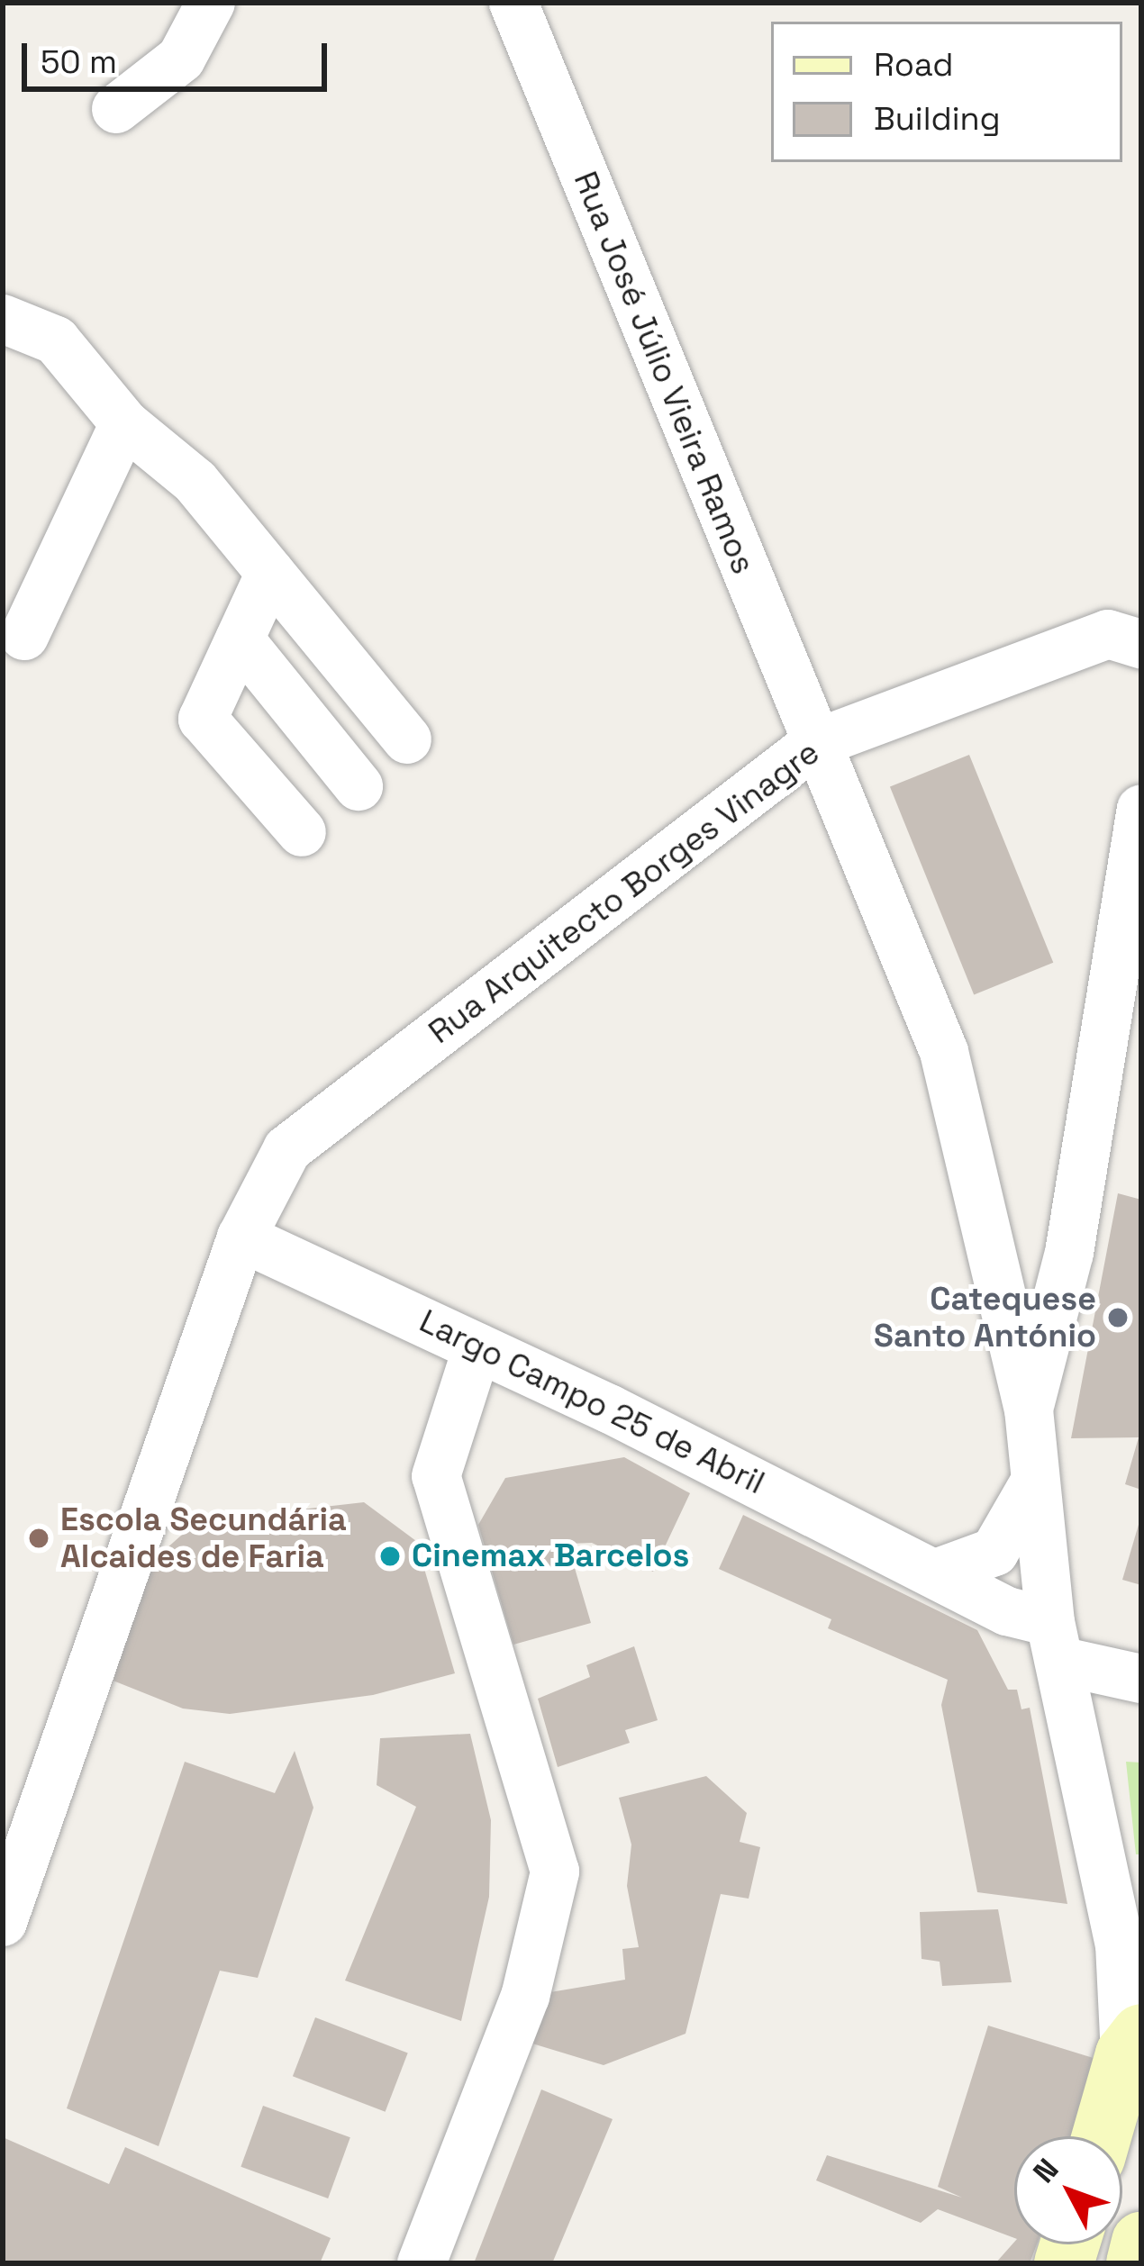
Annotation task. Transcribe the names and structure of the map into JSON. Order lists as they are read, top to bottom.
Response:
{
  "streets": {
    "street": ["Rua José Júlio Vieira Ramos", "Rua Arquitecto Borges Vinagre", "Largo Campo 25 de Abril"]
  },
  "crossings": [
    ["Rua José Júlio Vieira Ramos", "Rua Arquitecto Borges Vinagre"],
    ["Rua Arquitecto Borges Vinagre", "Largo Campo 25 de Abril"]
  ],
  "places": ["Catequese Santo António", "Escola Secundária Alcaides de Faria", "Cinemax Barcelos"],
  "legend": ["Road", "Building"],
  "scale_bar": "50 m",
  "north": "top left"
}
